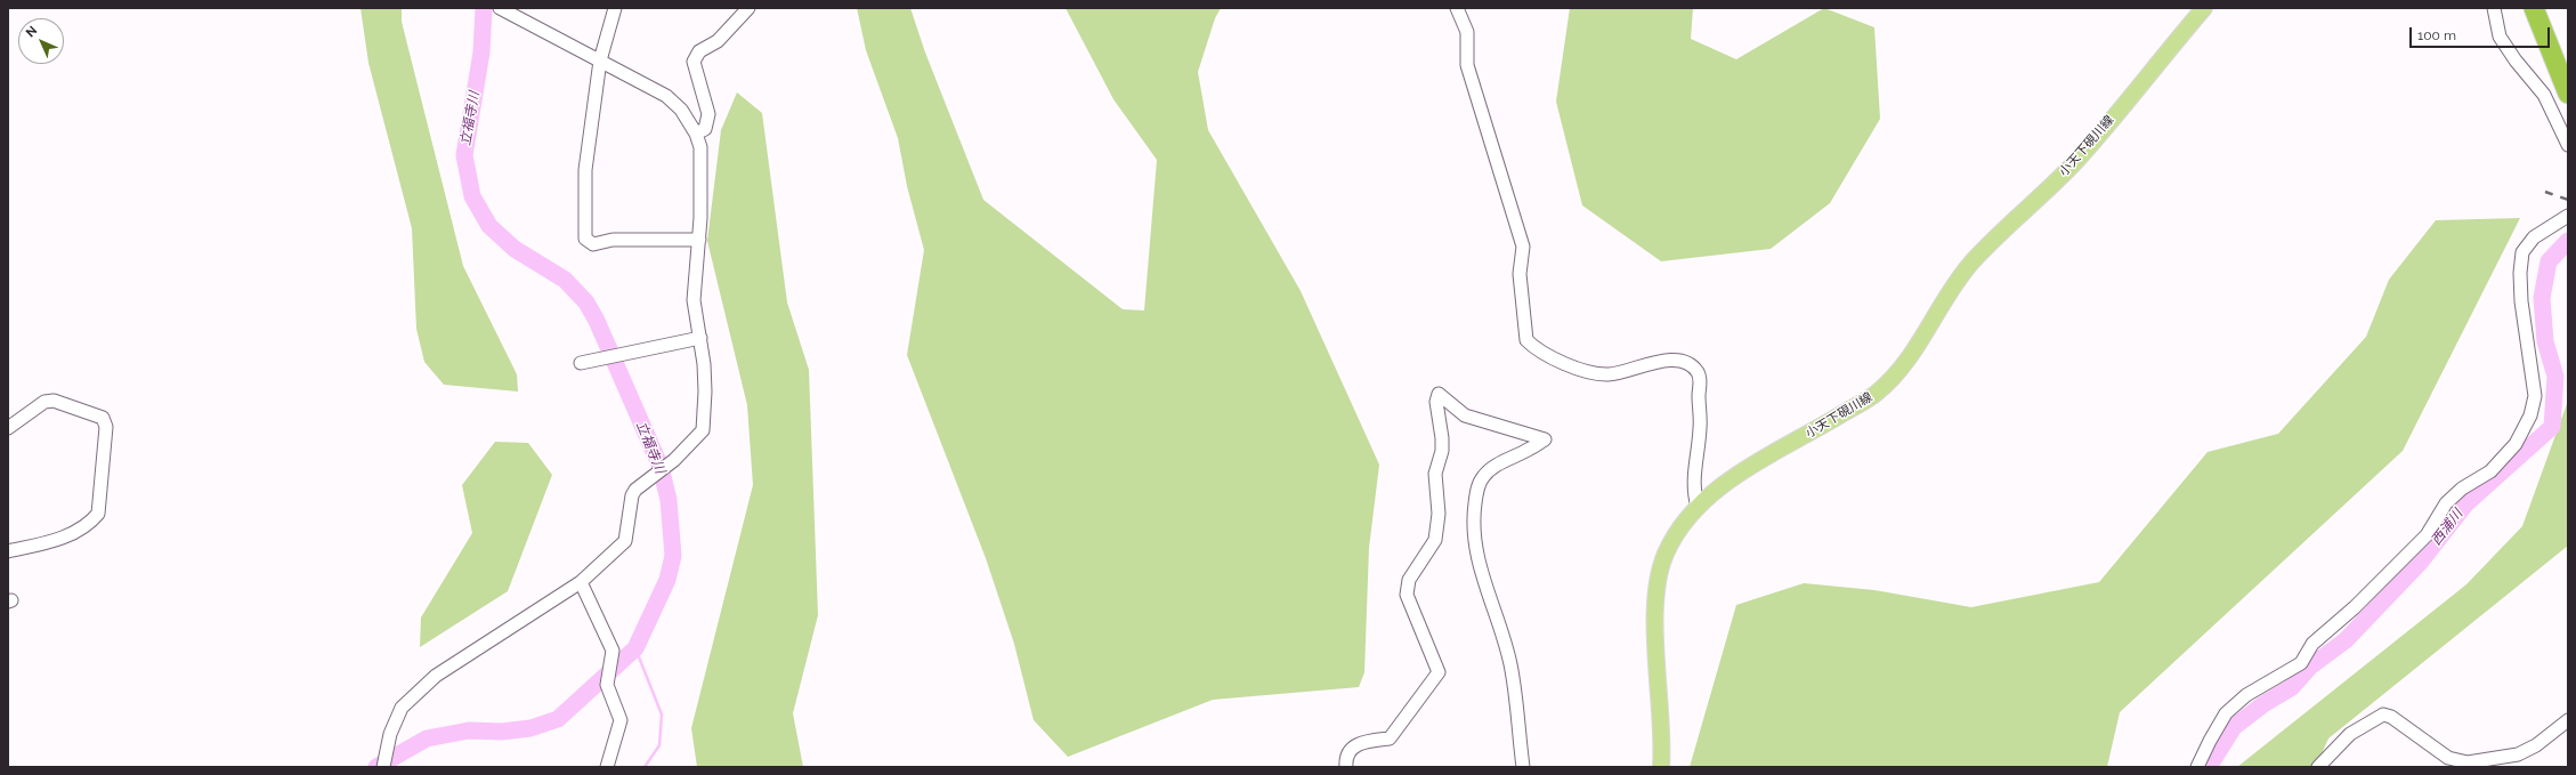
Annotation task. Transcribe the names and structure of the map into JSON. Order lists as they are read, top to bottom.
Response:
{
  "streets": {
    "main road": ["小天下硯川線"]
  },
  "water": ["立福寺川", "西浦川"],
  "scale_bar": "100 m",
  "north": "top left"
}
